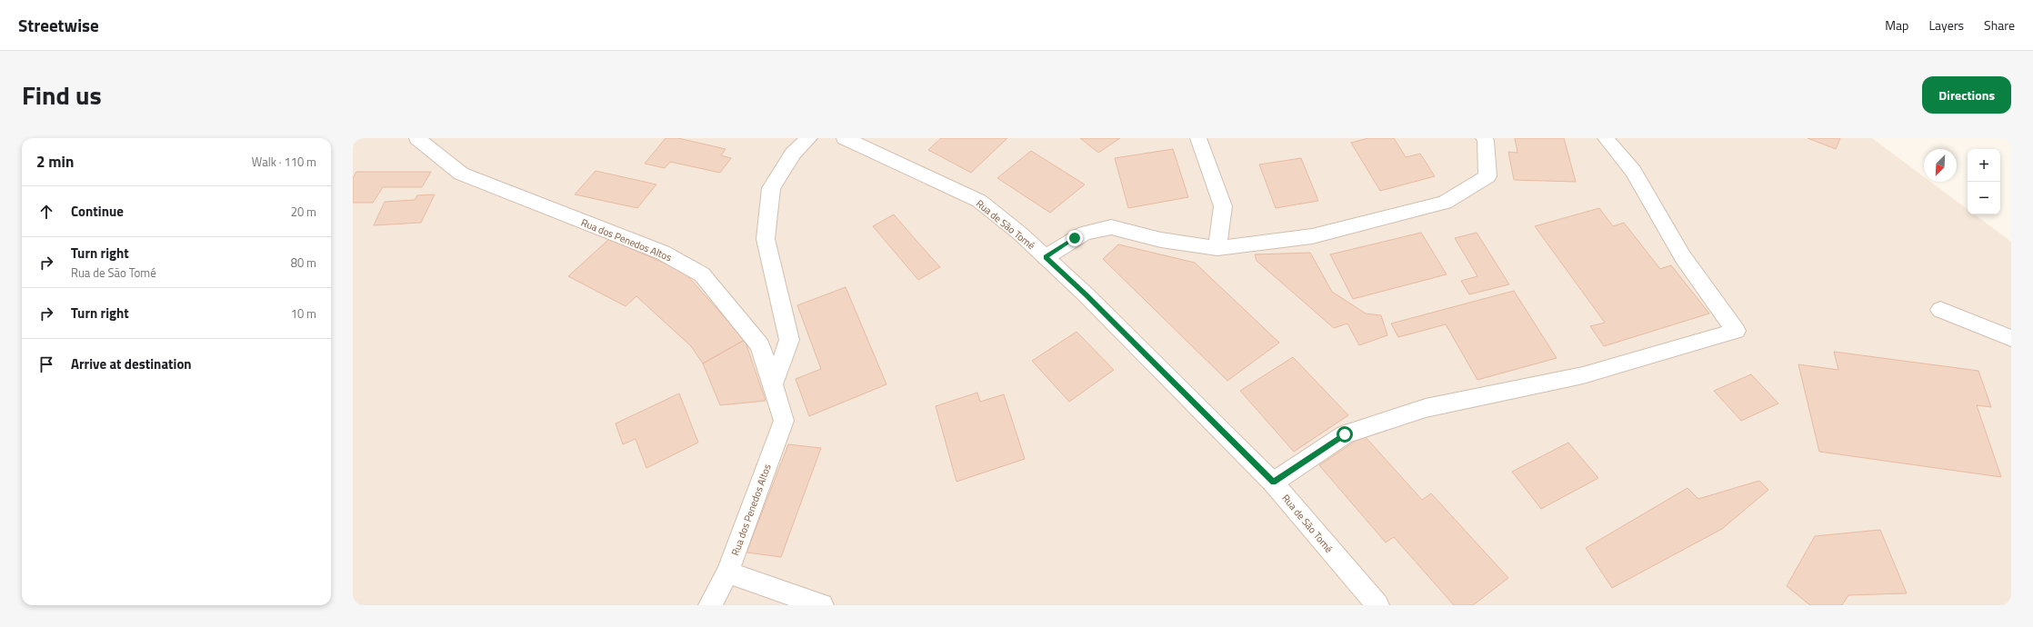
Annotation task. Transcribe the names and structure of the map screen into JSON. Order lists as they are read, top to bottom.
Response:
{
  "streets": {
    "street": ["Rua de São Tomé", "Rua dos Penedos Altos"]
  },
  "north": "bottom left",
  "page": {
    "header": "Streetwise",
    "nav": ["Map", "Layers", "Share"],
    "title": "Find us",
    "buttons": "Directions",
    "heading": ["2 min", "Walk · 110 m"],
    "map_buttons": ["+", "−"],
    "list": [
      ["Continue", "20 m"],
      ["Turn right", "Rua de São Tomé", "80 m"],
      ["Turn right", "10 m"],
      "Arrive at destination"
    ]
  }
}
